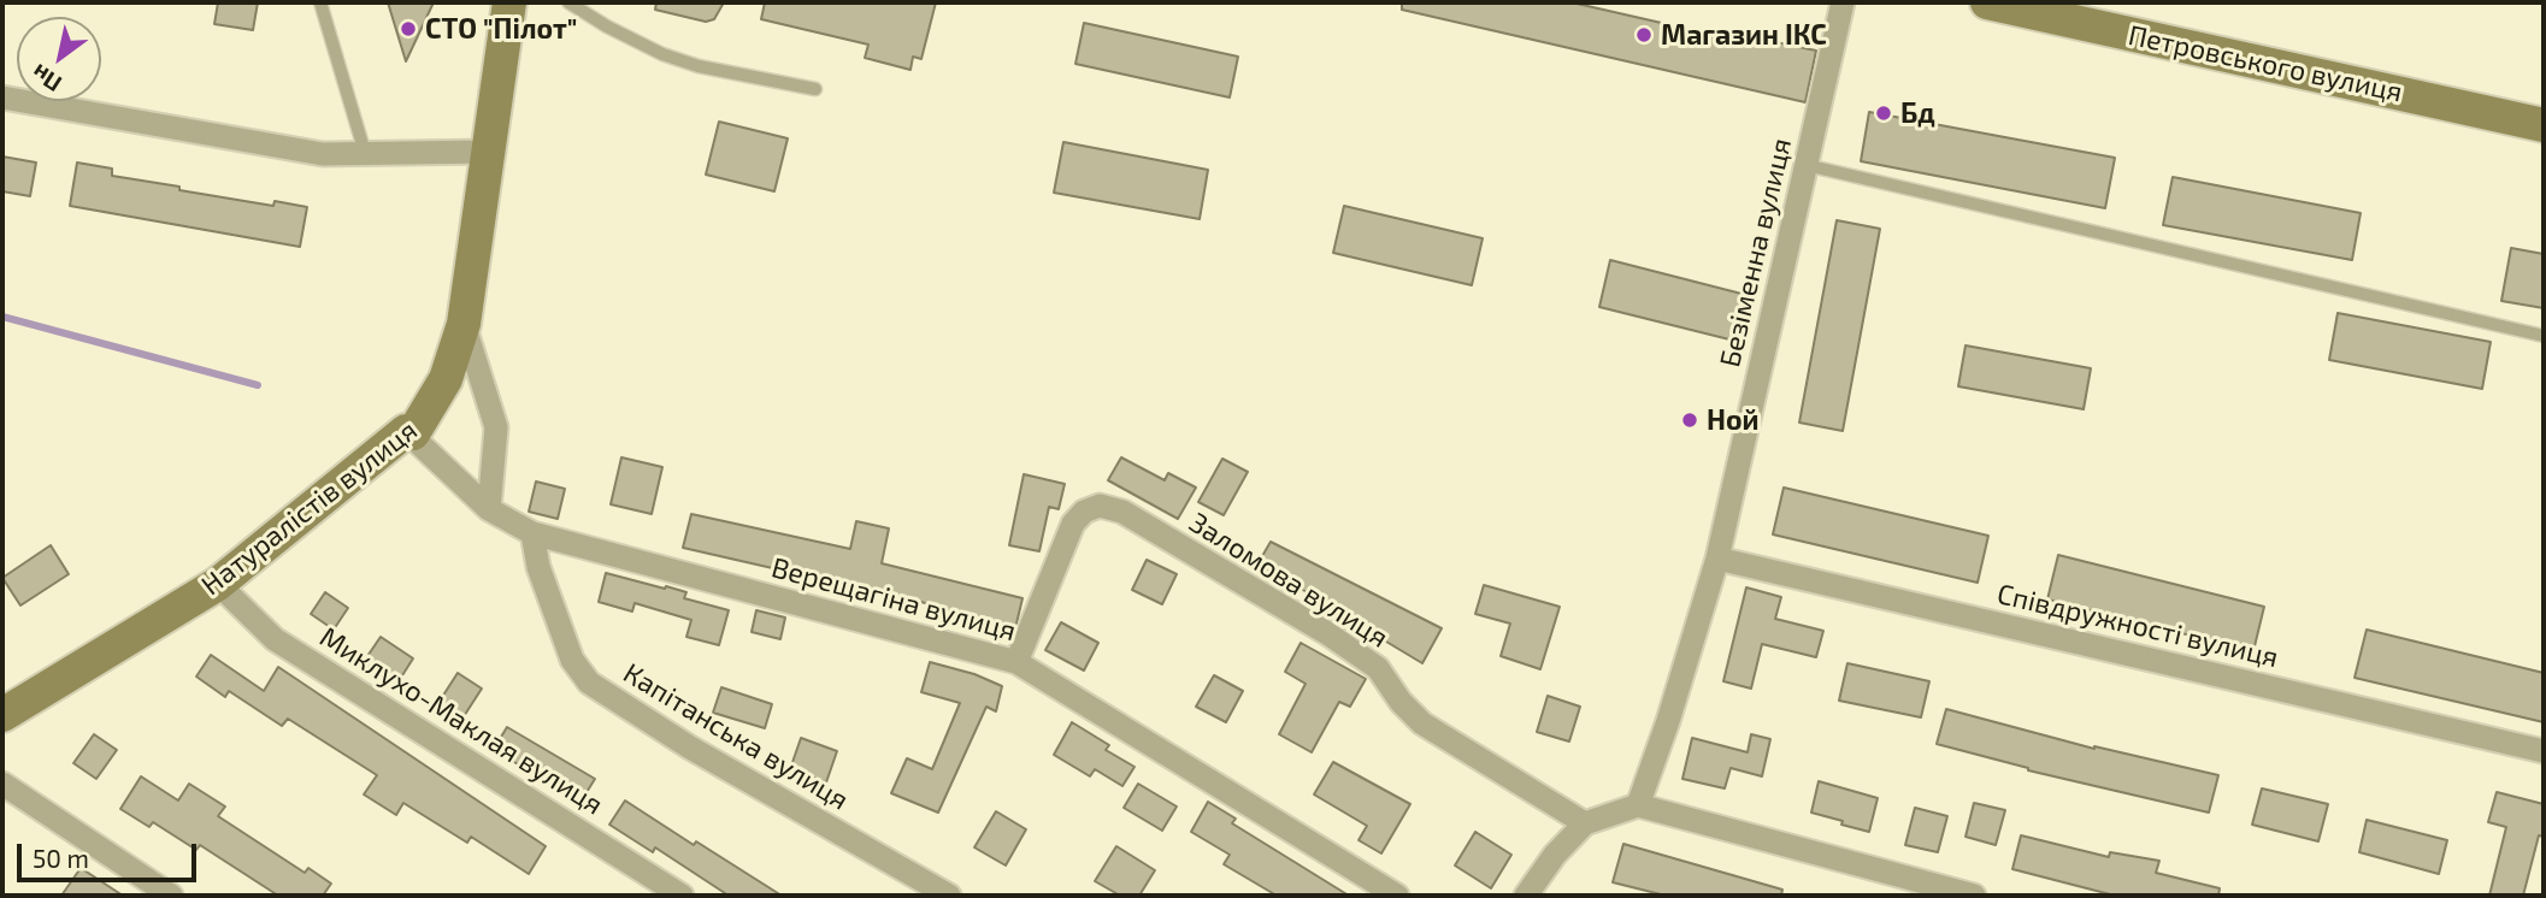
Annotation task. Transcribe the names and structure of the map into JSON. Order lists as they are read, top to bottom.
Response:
{
  "streets": {
    "street": [
      "Петровського вулиця",
      "Безіменна вулиця",
      "Натуралістів вулиця",
      "Заломова вулиця",
      "Верещагіна вулиця",
      "Співдружності вулиця",
      "Миклухо-Маклая вулиця",
      "Капітанська вулиця"
    ]
  },
  "crossings": [
    ["Безіменна вулиця", "Співдружності вулиця"],
    ["Натуралістів вулиця", "Верещагіна вулиця"],
    ["Натуралістів вулиця", "Миклухо-Маклая вулиця"],
    ["Заломова вулиця", "Верещагіна вулиця"],
    ["Верещагіна вулиця", "Капітанська вулиця"]
  ],
  "places": [
    "СТО \"Пілот\"",
    "Магазин ІКС",
    "Бд",
    "Ной"
  ],
  "scale_bar": "50 m",
  "north": "bottom left"
}
